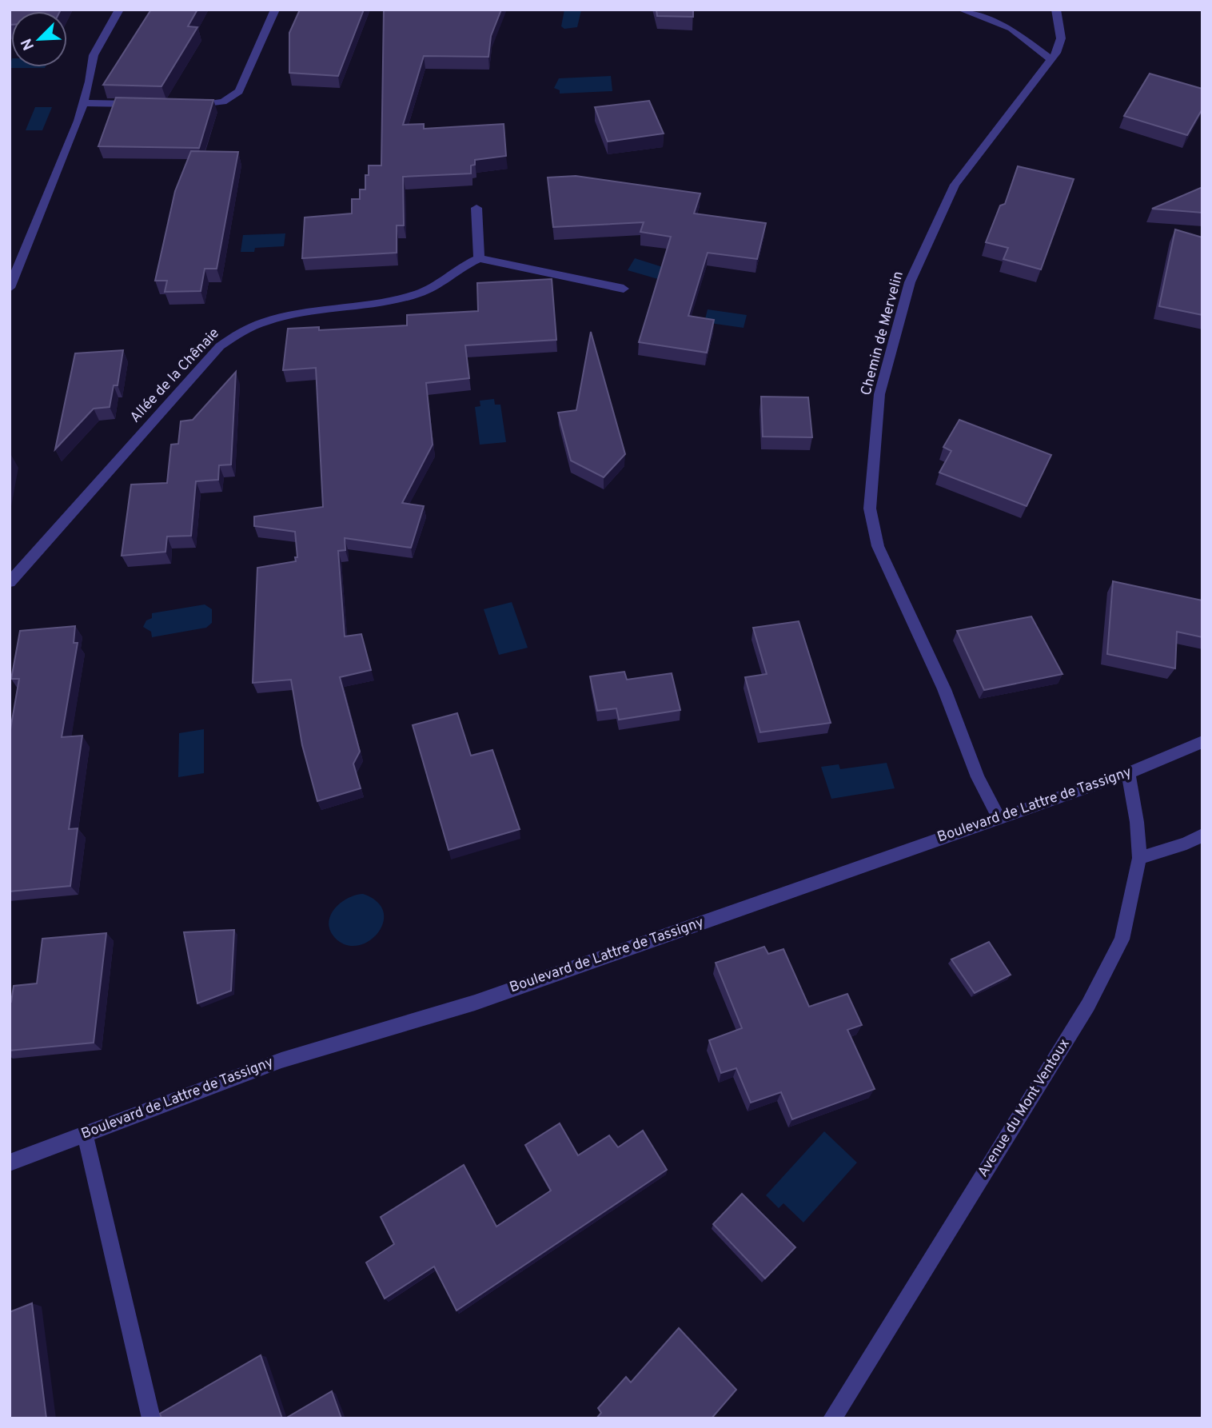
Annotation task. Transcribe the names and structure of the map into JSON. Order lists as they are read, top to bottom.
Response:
{
  "streets": {
    "street": [
      "Chemin de Mervelin",
      "Allée de la Chênaie",
      "Boulevard de Lattre de Tassigny",
      "Avenue du Mont Ventoux"
    ]
  },
  "crossings": [
    ["Chemin de Mervelin", "Boulevard de Lattre de Tassigny"],
    ["Boulevard de Lattre de Tassigny", "Avenue du Mont Ventoux"]
  ],
  "north": "bottom left"
}
